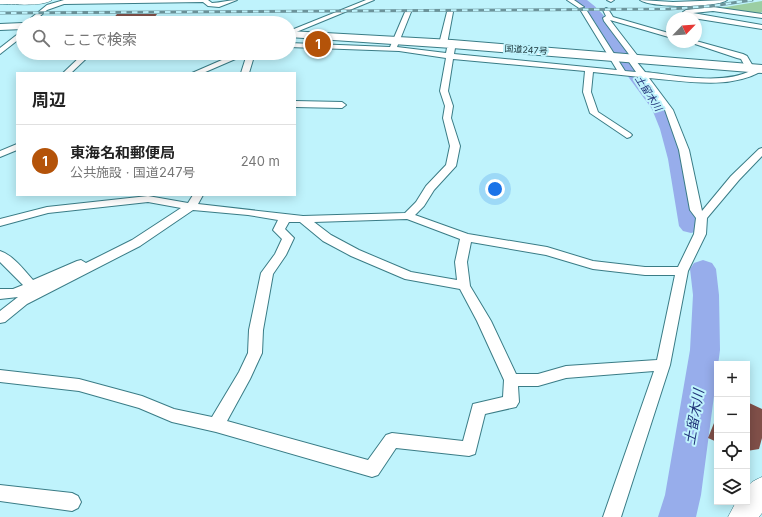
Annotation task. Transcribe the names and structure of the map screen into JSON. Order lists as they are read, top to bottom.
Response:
{
  "streets": {
    "highway": ["国道247号"]
  },
  "water": ["土留木川"],
  "north": "top right",
  "page": {
    "search": "ここで検索",
    "pins": "1",
    "heading": "周辺",
    "list": [
      {
        "mark": "1",
        "name": "東海名和郵便局",
        "note": "公共施設 · 国道247号",
        "value": "240 m"
      }
    ],
    "map_buttons": ["+", "−"]
  }
}
